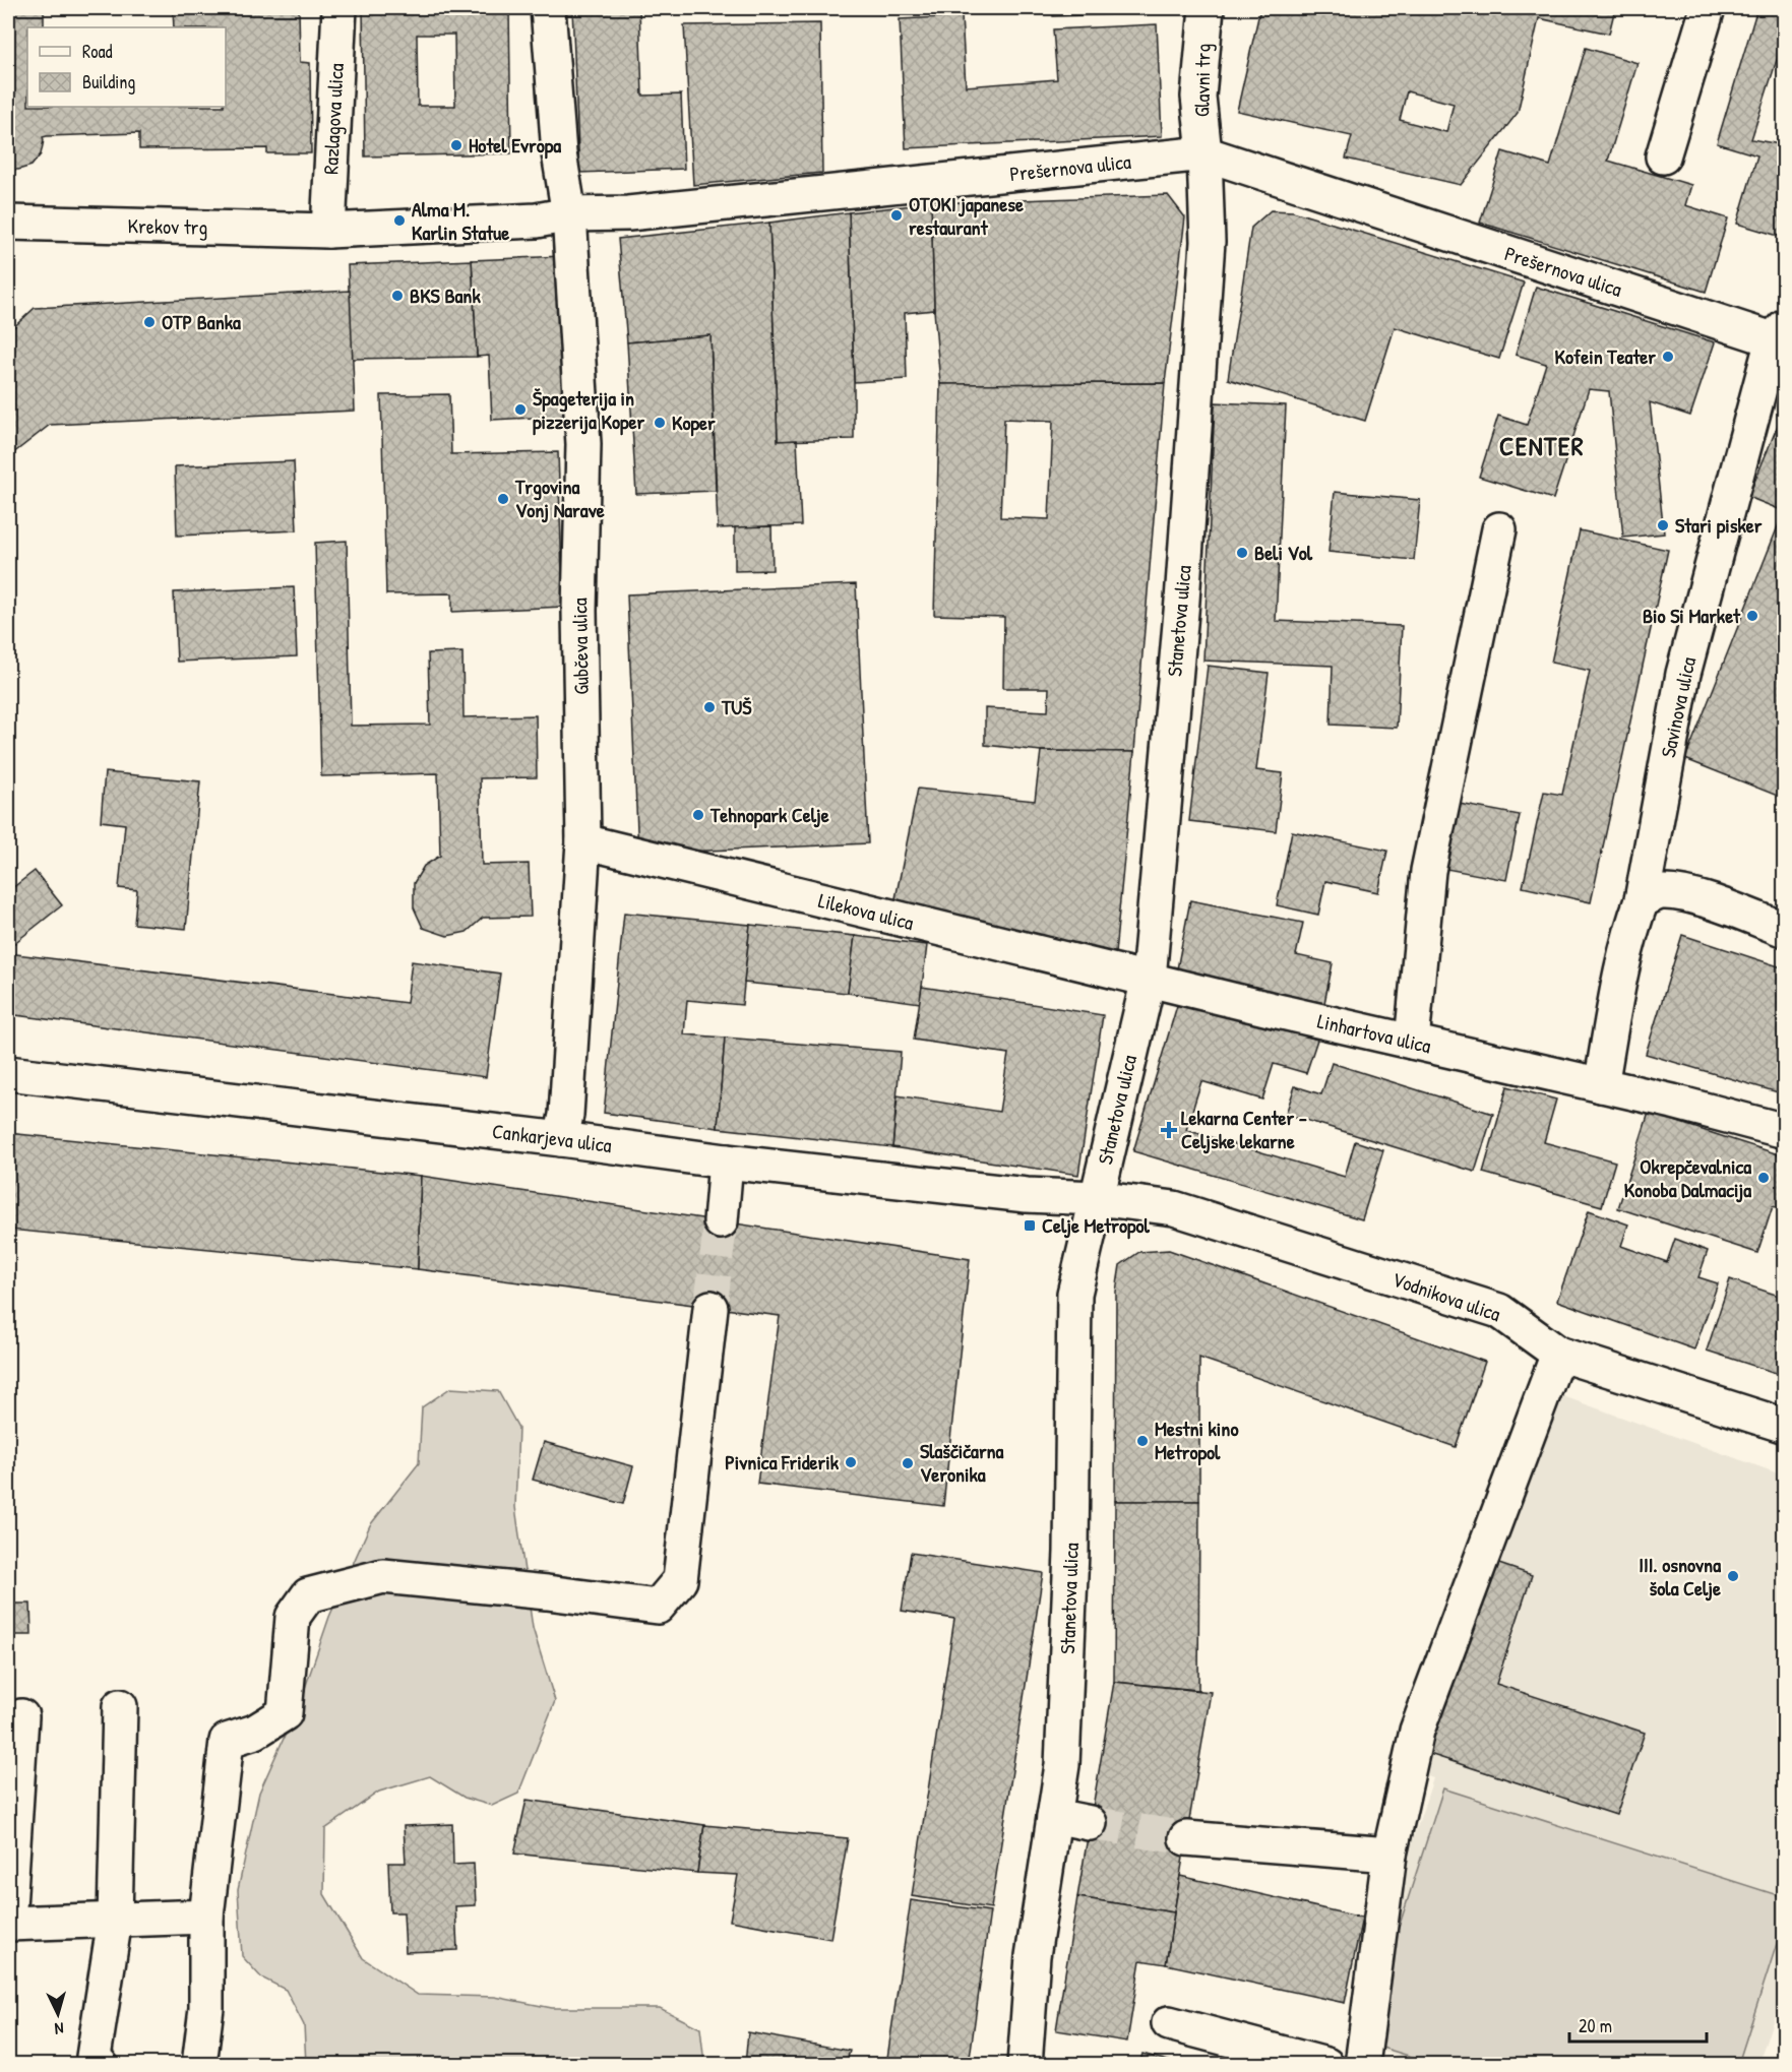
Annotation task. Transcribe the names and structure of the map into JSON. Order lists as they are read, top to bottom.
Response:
{
  "streets": {
    "street": [
      "Glavni trg",
      "Razlagova ulica",
      "Prešernova ulica",
      "Krekov trg",
      "Stanetova ulica",
      "Gubčeva ulica",
      "Savinova ulica",
      "Lilekova ulica",
      "Linhartova ulica",
      "Cankarjeva ulica",
      "Vodnikova ulica"
    ]
  },
  "crossings": [
    ["Glavni trg", "Prešernova ulica"],
    ["Glavni trg", "Stanetova ulica"],
    ["Razlagova ulica", "Prešernova ulica"],
    ["Razlagova ulica", "Krekov trg"],
    ["Prešernova ulica", "Krekov trg"],
    ["Prešernova ulica", "Stanetova ulica"],
    ["Prešernova ulica", "Gubčeva ulica"],
    ["Prešernova ulica", "Savinova ulica"],
    ["Stanetova ulica", "Lilekova ulica"],
    ["Stanetova ulica", "Linhartova ulica"],
    ["Stanetova ulica", "Cankarjeva ulica"],
    ["Stanetova ulica", "Vodnikova ulica"],
    ["Gubčeva ulica", "Lilekova ulica"],
    ["Gubčeva ulica", "Cankarjeva ulica"],
    ["Lilekova ulica", "Linhartova ulica"],
    ["Cankarjeva ulica", "Vodnikova ulica"]
  ],
  "districts": ["CENTER"],
  "places": {
    "other": [
      "Hotel Evropa",
      "OTOKI japanese restaurant",
      "Alma M. Karlin Statue",
      "BKS Bank",
      "OTP Banka",
      "Kofein Teater",
      "Špageterija in pizzerija Koper",
      "Koper",
      "Trgovina Vonj Narave",
      "Stari pisker",
      "Beli Vol",
      "Bio Si Market",
      "TUŠ",
      "Tehnopark Celje",
      "Okrepčevalnica Konoba Dalmacija",
      "Mestni kino Metropol",
      "Pivnica Friderik",
      "Slaščičarna Veronika",
      "III. osnovna šola Celje"
    ],
    "health": ["Lekarna Center - Celjske lekarne"],
    "transit": ["Celje Metropol"]
  },
  "legend": ["Road", "Building"],
  "scale_bar": "20 m",
  "north": "bottom"
}
